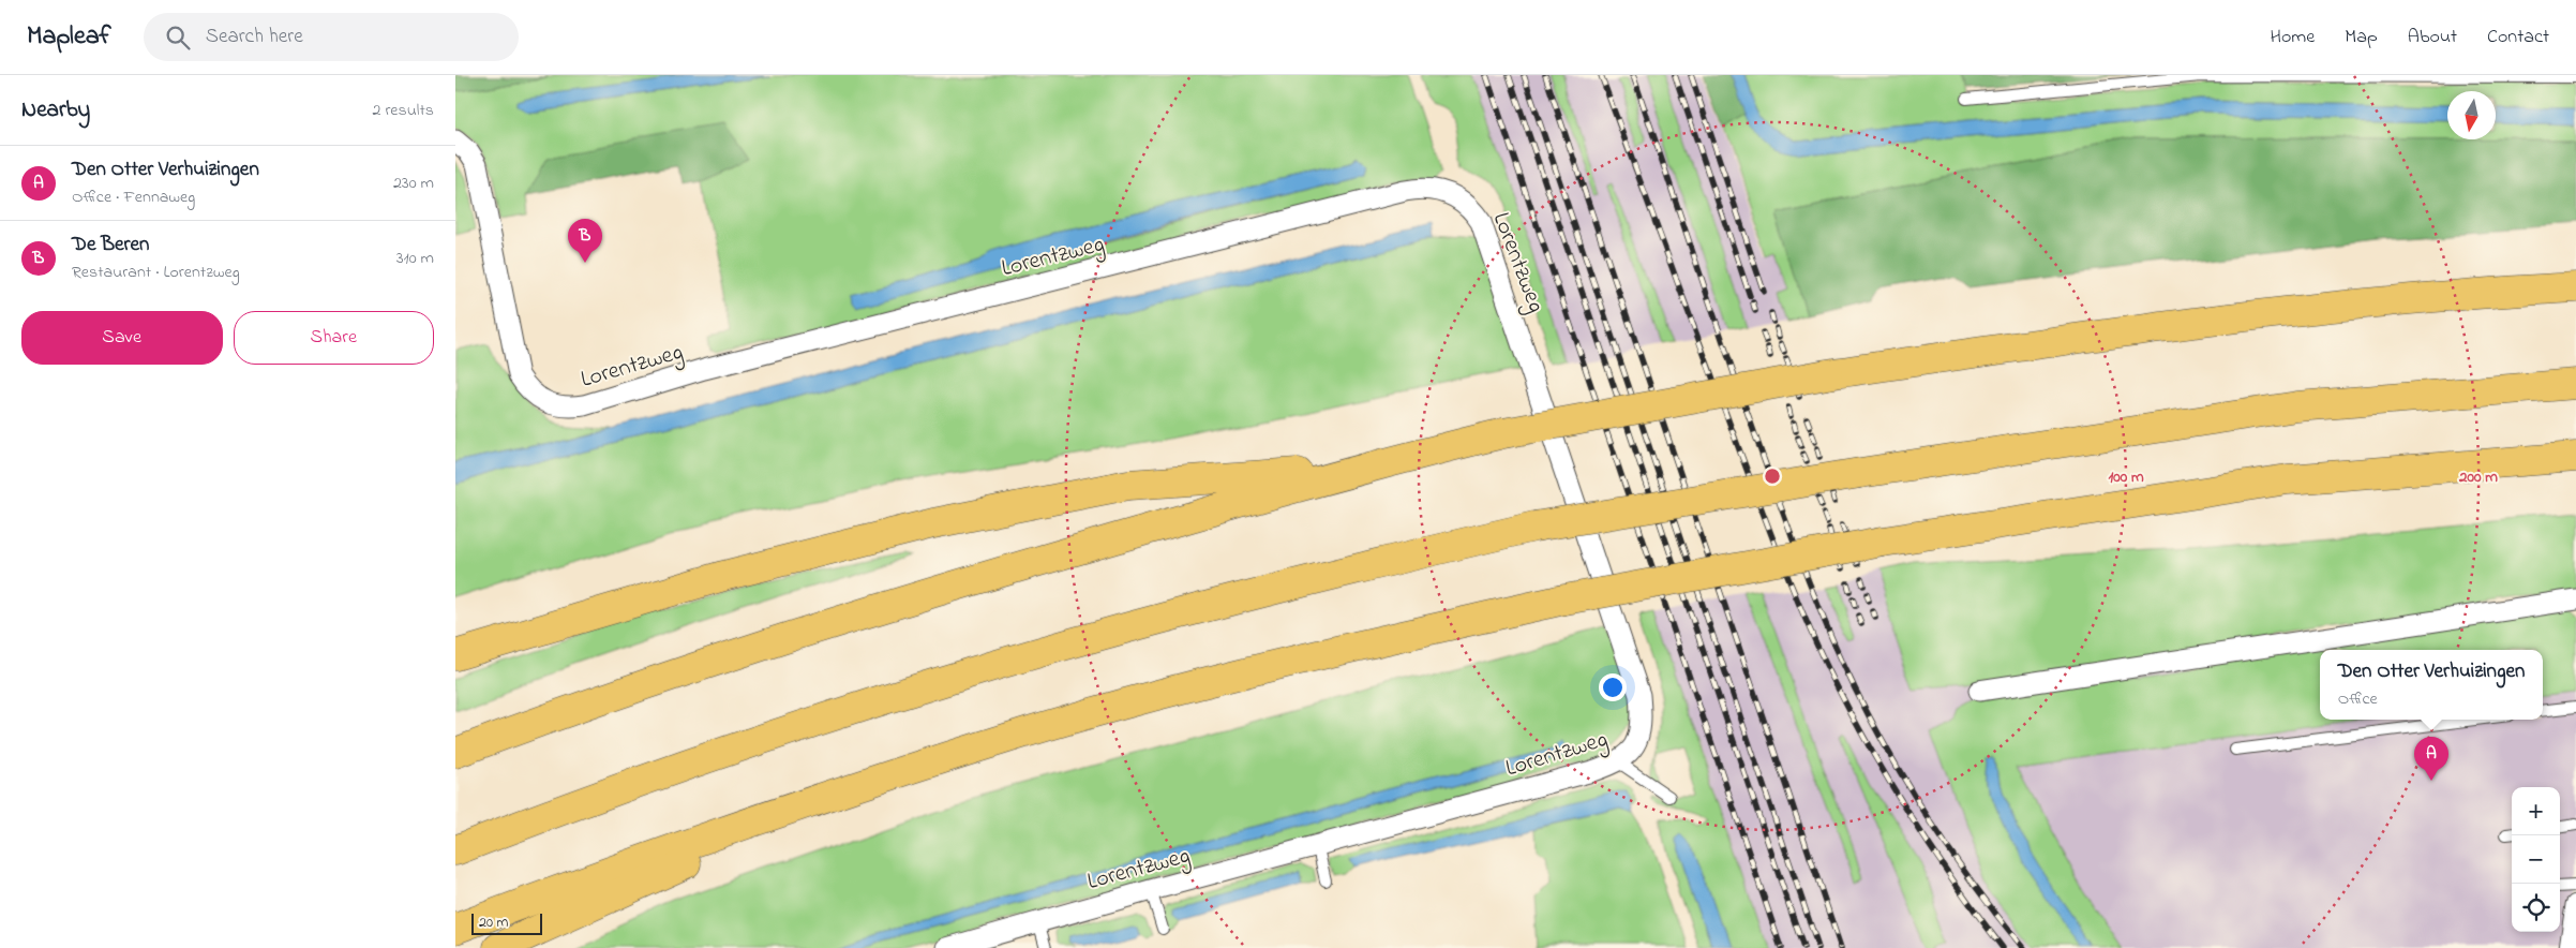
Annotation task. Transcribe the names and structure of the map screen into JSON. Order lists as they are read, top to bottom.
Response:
{
  "streets": {
    "street": ["Lorentzweg"]
  },
  "scale_bar": "20 m",
  "north": "bottom",
  "page": {
    "header": "Mapleaf",
    "search": "Search here",
    "nav": [
      "Home",
      "Map",
      "About",
      "Contact"
    ],
    "heading": ["Nearby", "2 results"],
    "list": [
      {
        "mark": "A",
        "name": "Den Otter Verhuizingen",
        "note": "Office · Fennaweg",
        "value": "230 m"
      },
      {
        "mark": "B",
        "name": "De Beren",
        "note": "Restaurant · Lorentzweg",
        "value": "310 m"
      }
    ],
    "pins": ["B", "A"],
    "buttons": ["Save", "Share"],
    "popup": ["Den Otter Verhuizingen", "Office"],
    "map_buttons": ["+", "−"],
    "scale": "20 m"
  },
  "rings": ["100 m", "200 m"]
}
